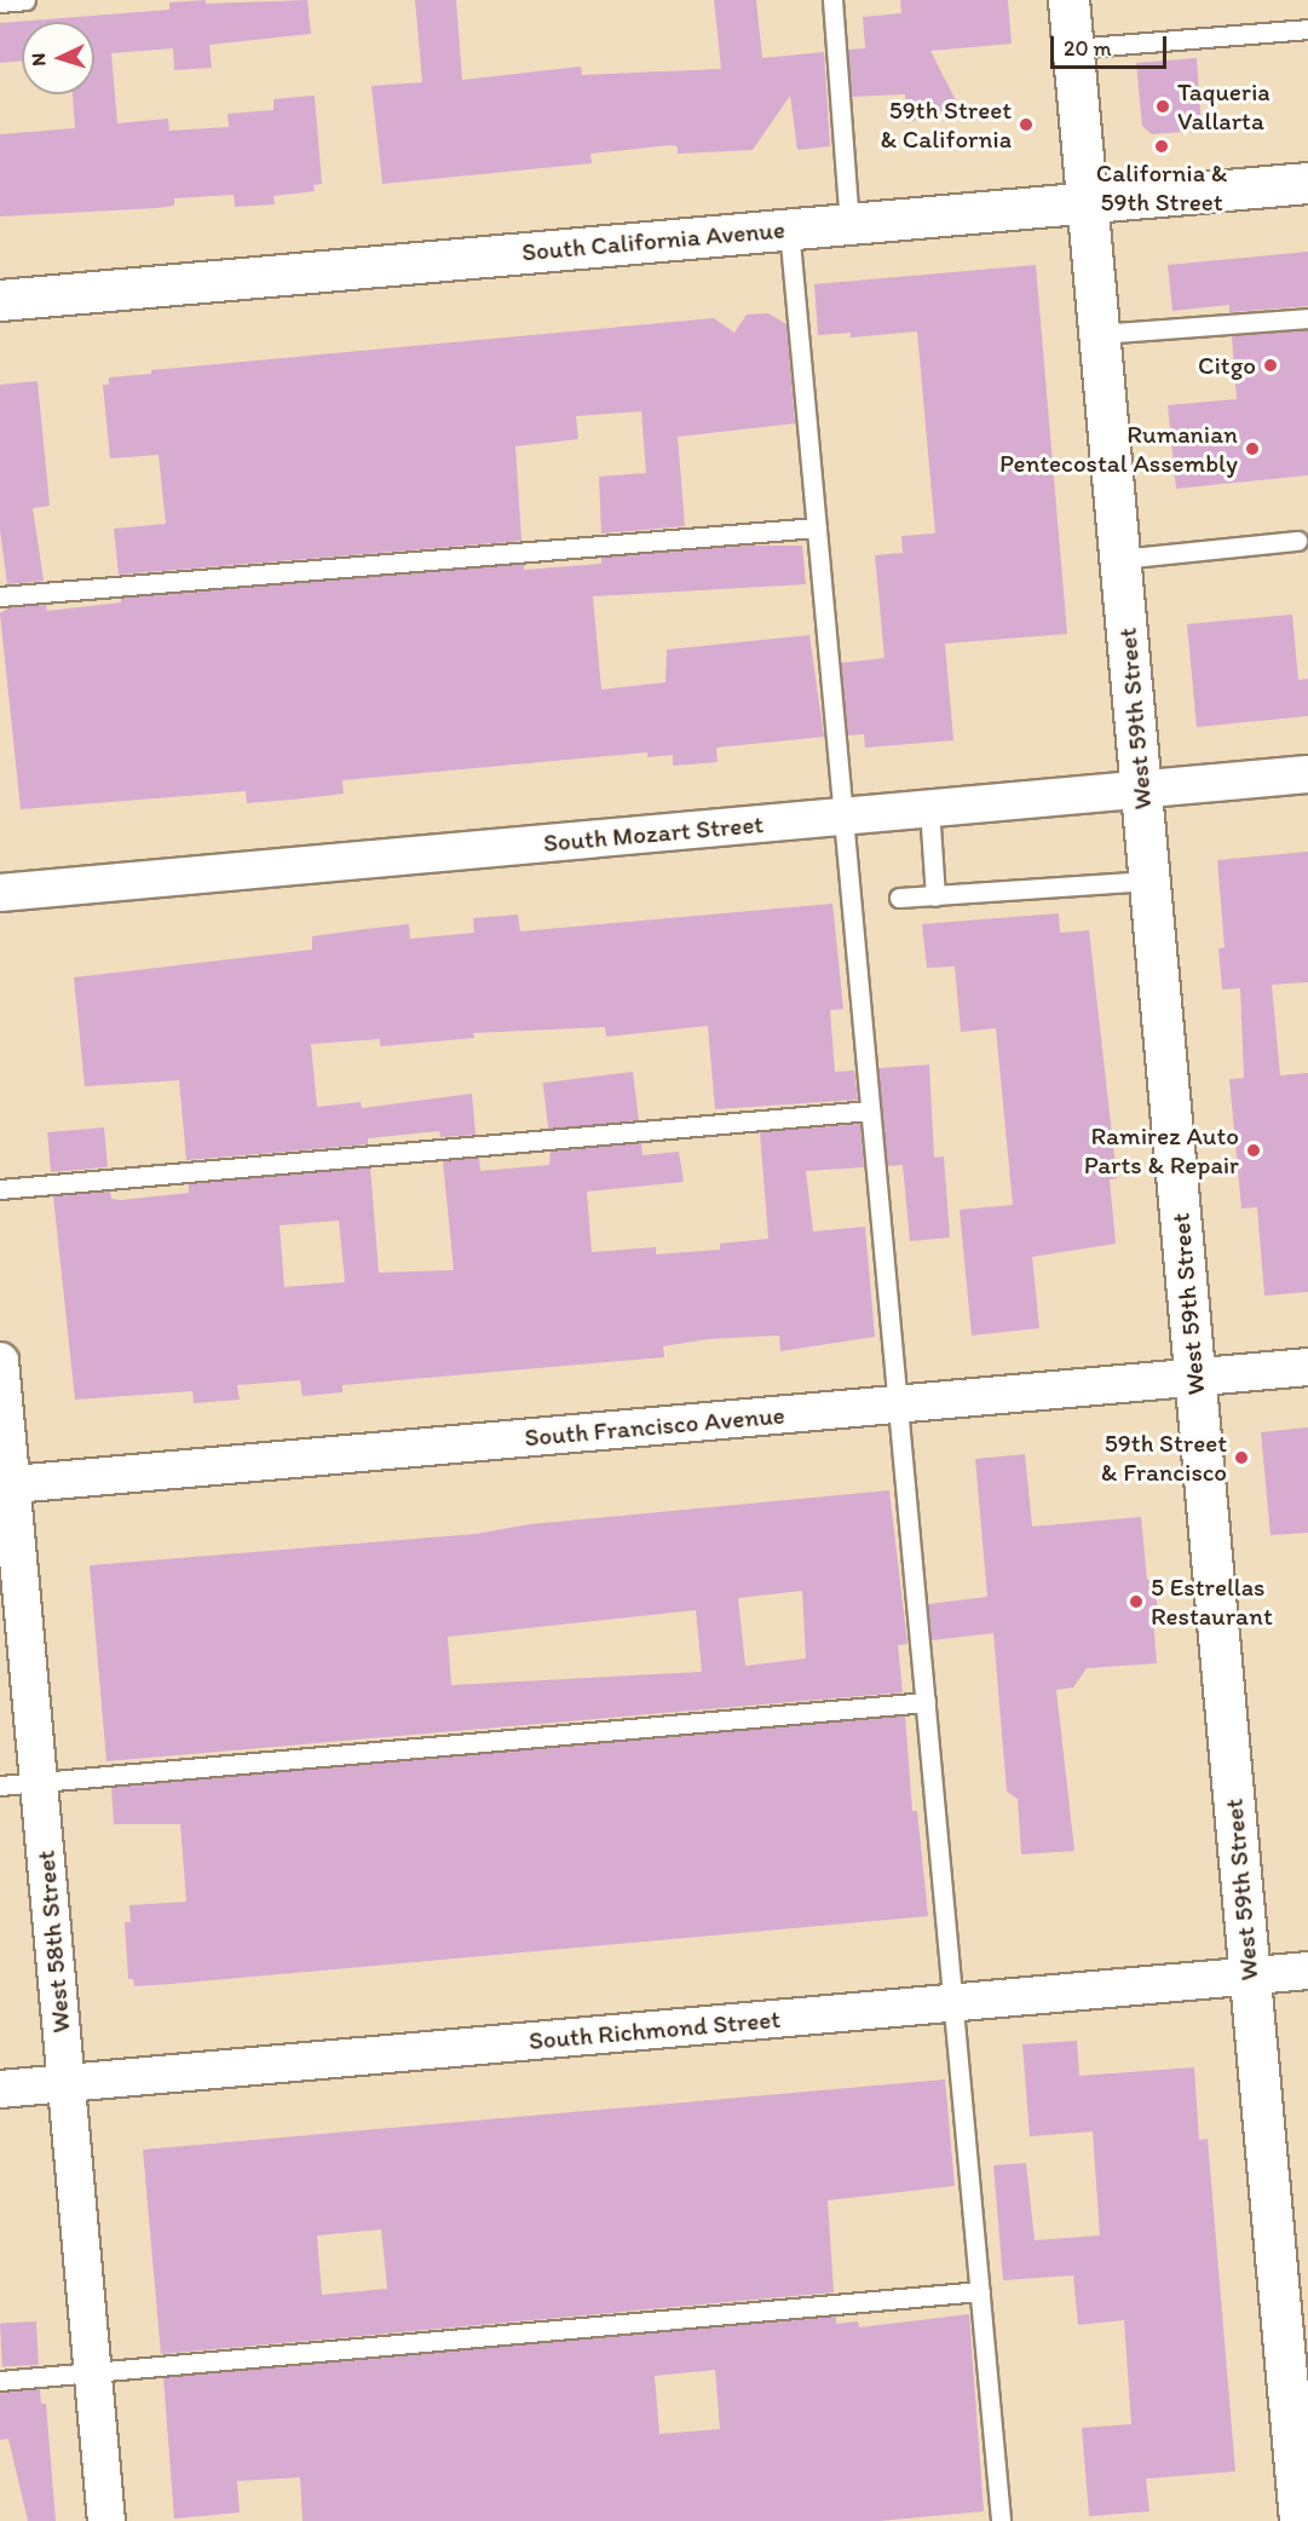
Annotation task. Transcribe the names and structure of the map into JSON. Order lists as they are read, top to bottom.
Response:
{
  "streets": {
    "street": [
      "South California Avenue",
      "West 59th Street",
      "South Mozart Street",
      "South Francisco Avenue",
      "West 58th Street",
      "South Richmond Street"
    ]
  },
  "crossings": [
    ["South California Avenue", "West 59th Street"],
    ["West 59th Street", "South Mozart Street"],
    ["West 59th Street", "South Francisco Avenue"],
    ["West 59th Street", "South Richmond Street"],
    ["South Francisco Avenue", "West 58th Street"],
    ["West 58th Street", "South Richmond Street"]
  ],
  "places": [
    "Taqueria Vallarta",
    "59th Street & California",
    "California & 59th Street",
    "Citgo",
    "Rumanian Pentecostal Assembly",
    "Ramirez Auto Parts & Repair",
    "59th Street & Francisco",
    "5 Estrellas Restaurant"
  ],
  "scale_bar": "20 m",
  "north": "left"
}
